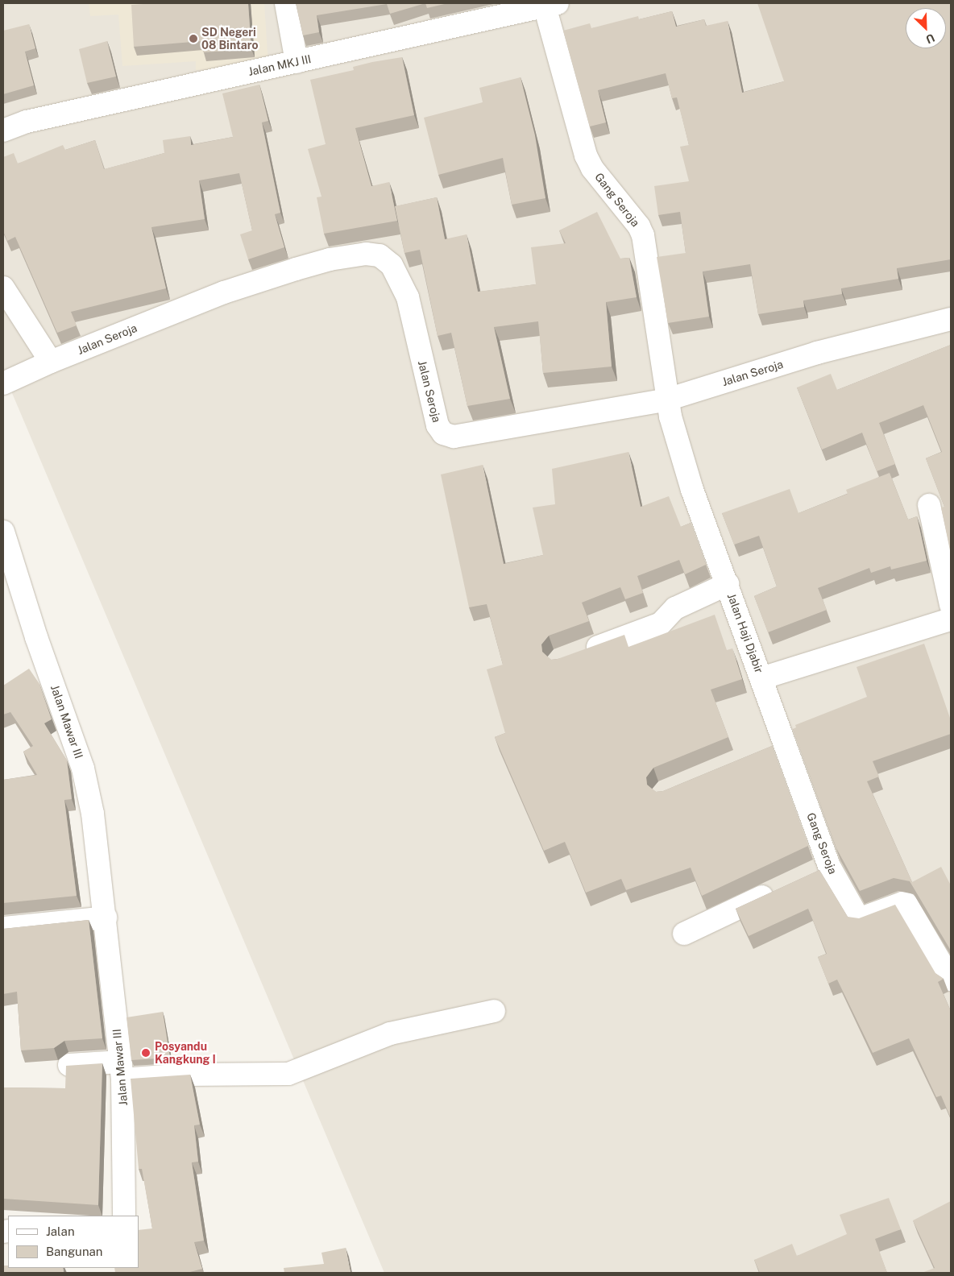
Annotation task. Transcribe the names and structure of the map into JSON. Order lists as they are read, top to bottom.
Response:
{
  "streets": {
    "street": [
      "Jalan MKJ III",
      "Gang Seroja",
      "Jalan Seroja",
      "Jalan Haji Djabir",
      "Jalan Mawar III"
    ]
  },
  "crossings": [
    ["Jalan MKJ III", "Gang Seroja"],
    ["Gang Seroja", "Jalan Seroja"],
    ["Gang Seroja", "Jalan Haji Djabir"],
    ["Jalan Seroja", "Jalan Haji Djabir"]
  ],
  "places": ["SD Negeri 08 Bintaro", "Posyandu Kangkung I"],
  "legend": ["Jalan", "Bangunan"],
  "north": "bottom right"
}
